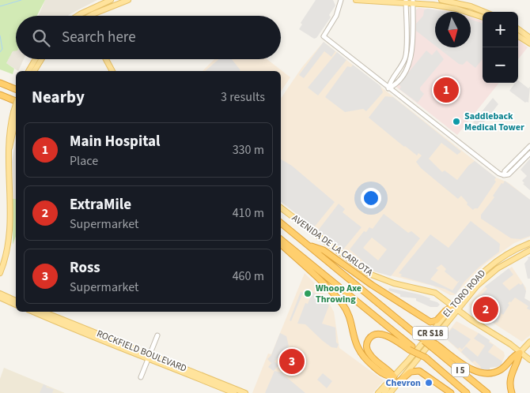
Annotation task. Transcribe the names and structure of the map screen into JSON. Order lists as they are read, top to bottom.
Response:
{
  "streets": {
    "highway": ["I 5"],
    "main road": [
      "AVENIDA DE LA CARLOTA",
      "EL TORO ROAD",
      "CR S18",
      "ROCKFIELD BOULEVARD"
    ]
  },
  "crossings": [
    ["AVENIDA DE LA CARLOTA", "EL TORO ROAD"]
  ],
  "places": ["Saddleback Medical Tower", "Whoop Axe Throwing", "Chevron"],
  "north": "bottom",
  "page": {
    "map_buttons": ["+", "−"],
    "search": "Search here",
    "heading": ["Nearby", "3 results"],
    "pins": ["1", "2", "3"],
    "list": [
      {
        "mark": "1",
        "name": "Main Hospital",
        "note": "Place",
        "value": "330 m"
      },
      {
        "mark": "2",
        "name": "ExtraMile",
        "note": "Supermarket",
        "value": "410 m"
      },
      {
        "mark": "3",
        "name": "Ross",
        "note": "Supermarket",
        "value": "460 m"
      }
    ]
  }
}
